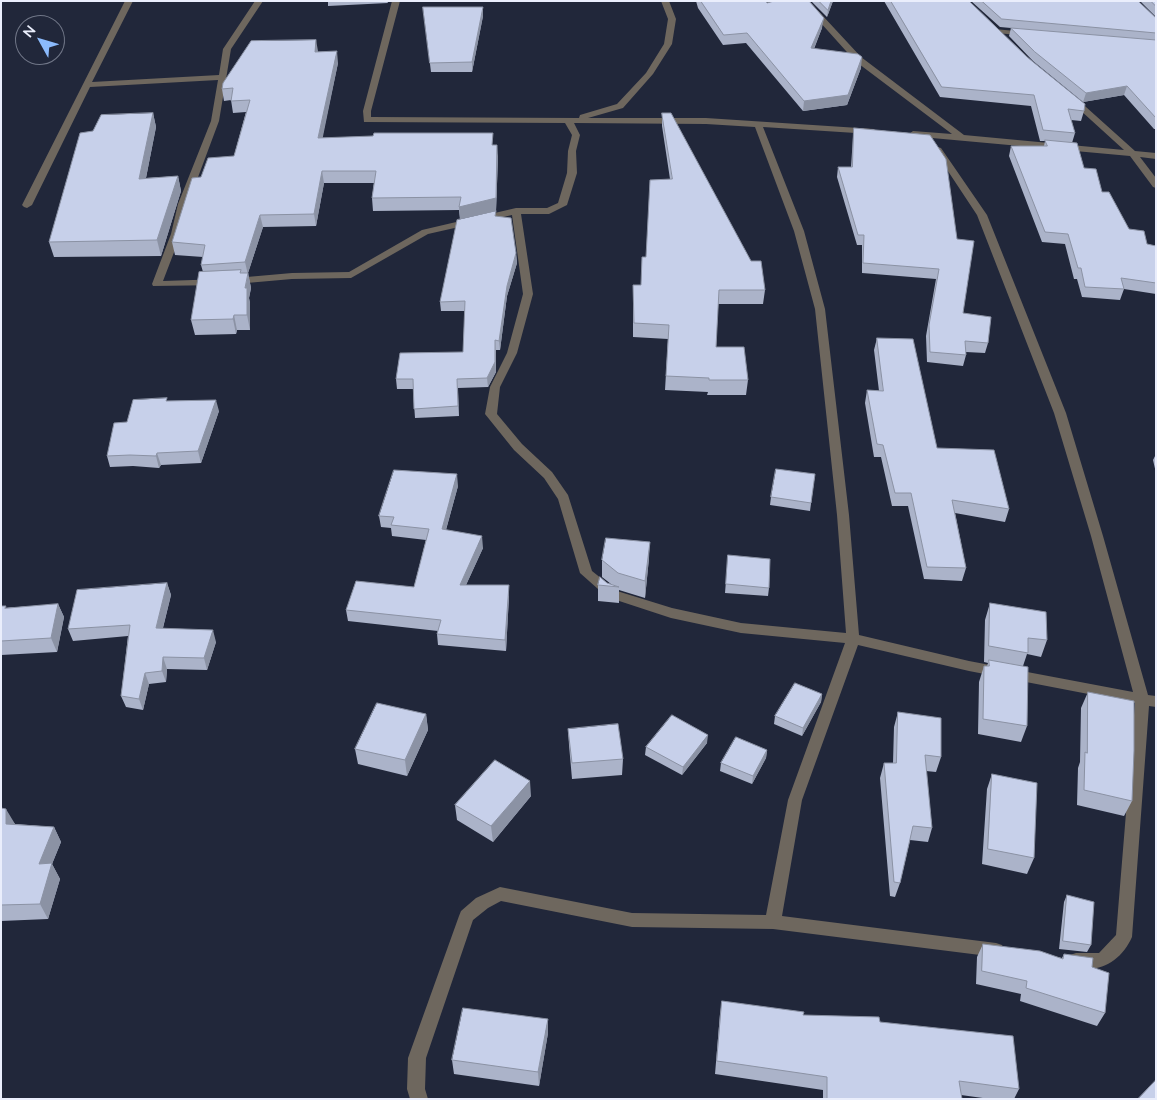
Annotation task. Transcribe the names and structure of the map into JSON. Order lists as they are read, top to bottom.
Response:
{
  "north": "top left"
}
